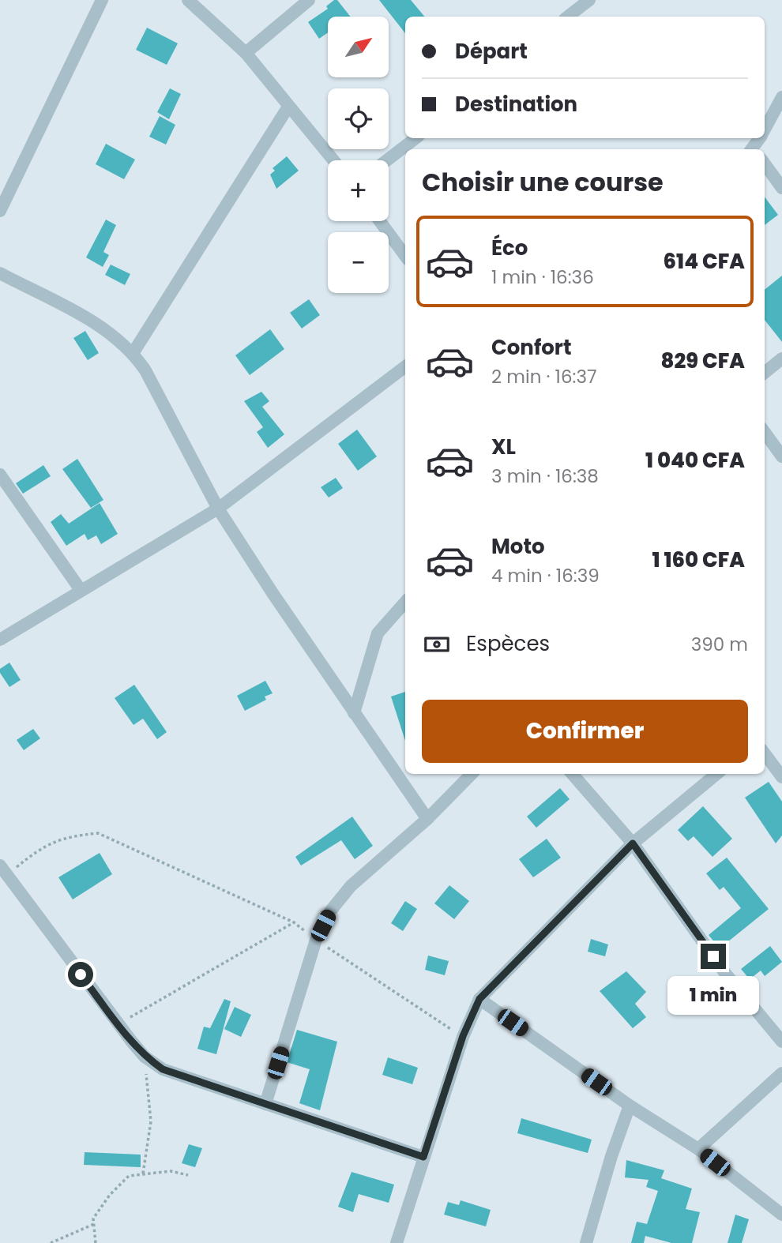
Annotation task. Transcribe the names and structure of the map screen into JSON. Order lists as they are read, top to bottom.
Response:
{
  "north": "top right",
  "page": {
    "map_buttons": ["+", "−"],
    "banner": ["Départ", "Destination"],
    "heading": "Choisir une course",
    "list": [
      {
        "name": "Éco",
        "note": "1 min · 16:36",
        "value": "614 CFA"
      },
      {
        "name": "Confort",
        "note": "2 min · 16:37",
        "value": "829 CFA"
      },
      {
        "name": "XL",
        "note": "3 min · 16:38",
        "value": "1 040 CFA"
      },
      {
        "name": "Moto",
        "note": "4 min · 16:39",
        "value": "1 160 CFA"
      }
    ],
    "pay": ["Espèces", "390 m"],
    "buttons": "Confirmer",
    "bubble": "1 min"
  }
}
